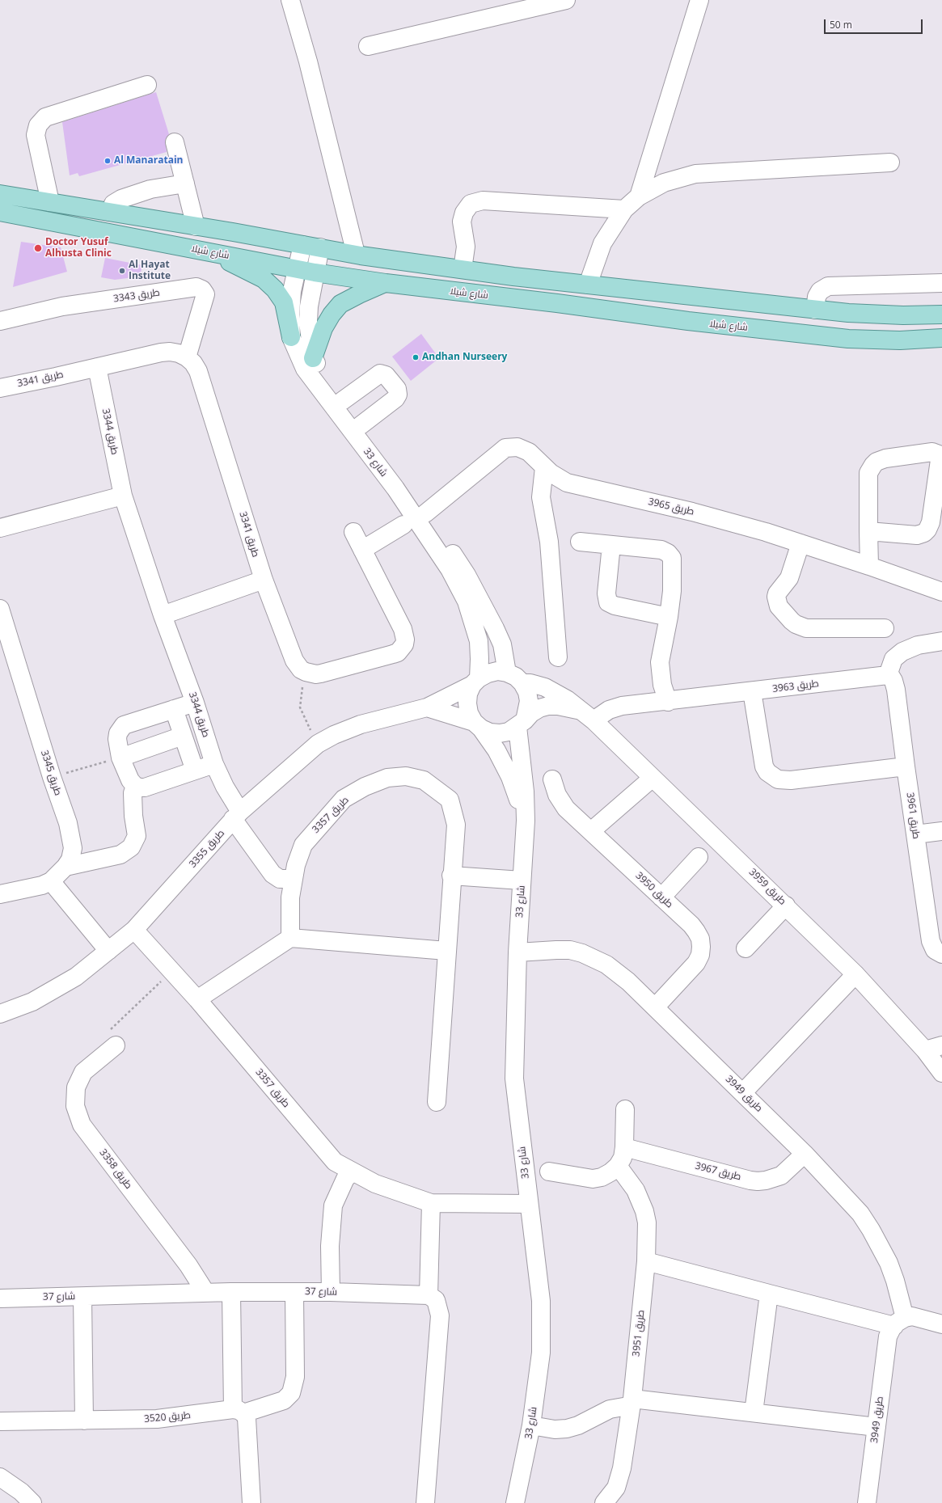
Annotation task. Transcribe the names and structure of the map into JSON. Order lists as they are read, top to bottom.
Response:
{
  "streets": {
    "main road": ["شارع شيلا"],
    "street": [
      "طريق 3343",
      "طريق 3341",
      "طريق 3344",
      "شارع 33",
      "طريق 3965",
      "طريق 3963",
      "طريق 3345",
      "طريق 3357",
      "طريق 3961",
      "طريق 3355",
      "طريق 3959",
      "طريق 3950",
      "طريق 3949",
      "طريق 3358",
      "طريق 3967",
      "شارع 37",
      "طريق 3951",
      "طريق 3520"
    ]
  },
  "crossings": [
    ["شارع شيلا", "شارع 33"],
    ["طريق 3343", "طريق 3341"],
    ["طريق 3341", "طريق 3344"],
    ["طريق 3344", "طريق 3357"],
    ["طريق 3344", "طريق 3355"],
    ["شارع 33", "طريق 3965"],
    ["شارع 33", "طريق 3357"],
    ["شارع 33", "طريق 3355"],
    ["شارع 33", "طريق 3959"],
    ["شارع 33", "طريق 3949"],
    ["طريق 3963", "طريق 3961"],
    ["طريق 3963", "طريق 3959"],
    ["طريق 3357", "طريق 3355"],
    ["طريق 3355", "طريق 3959"],
    ["طريق 3950", "طريق 3949"],
    ["طريق 3949", "طريق 3967"],
    ["طريق 3358", "شارع 37"],
    ["شارع 37", "طريق 3520"]
  ],
  "places": [
    "Al Manaratain",
    "Doctor Yusuf Alhusta Clinic",
    "Al Hayat Institute",
    "Andhan Nurseery"
  ],
  "scale_bar": "50 m"
}
